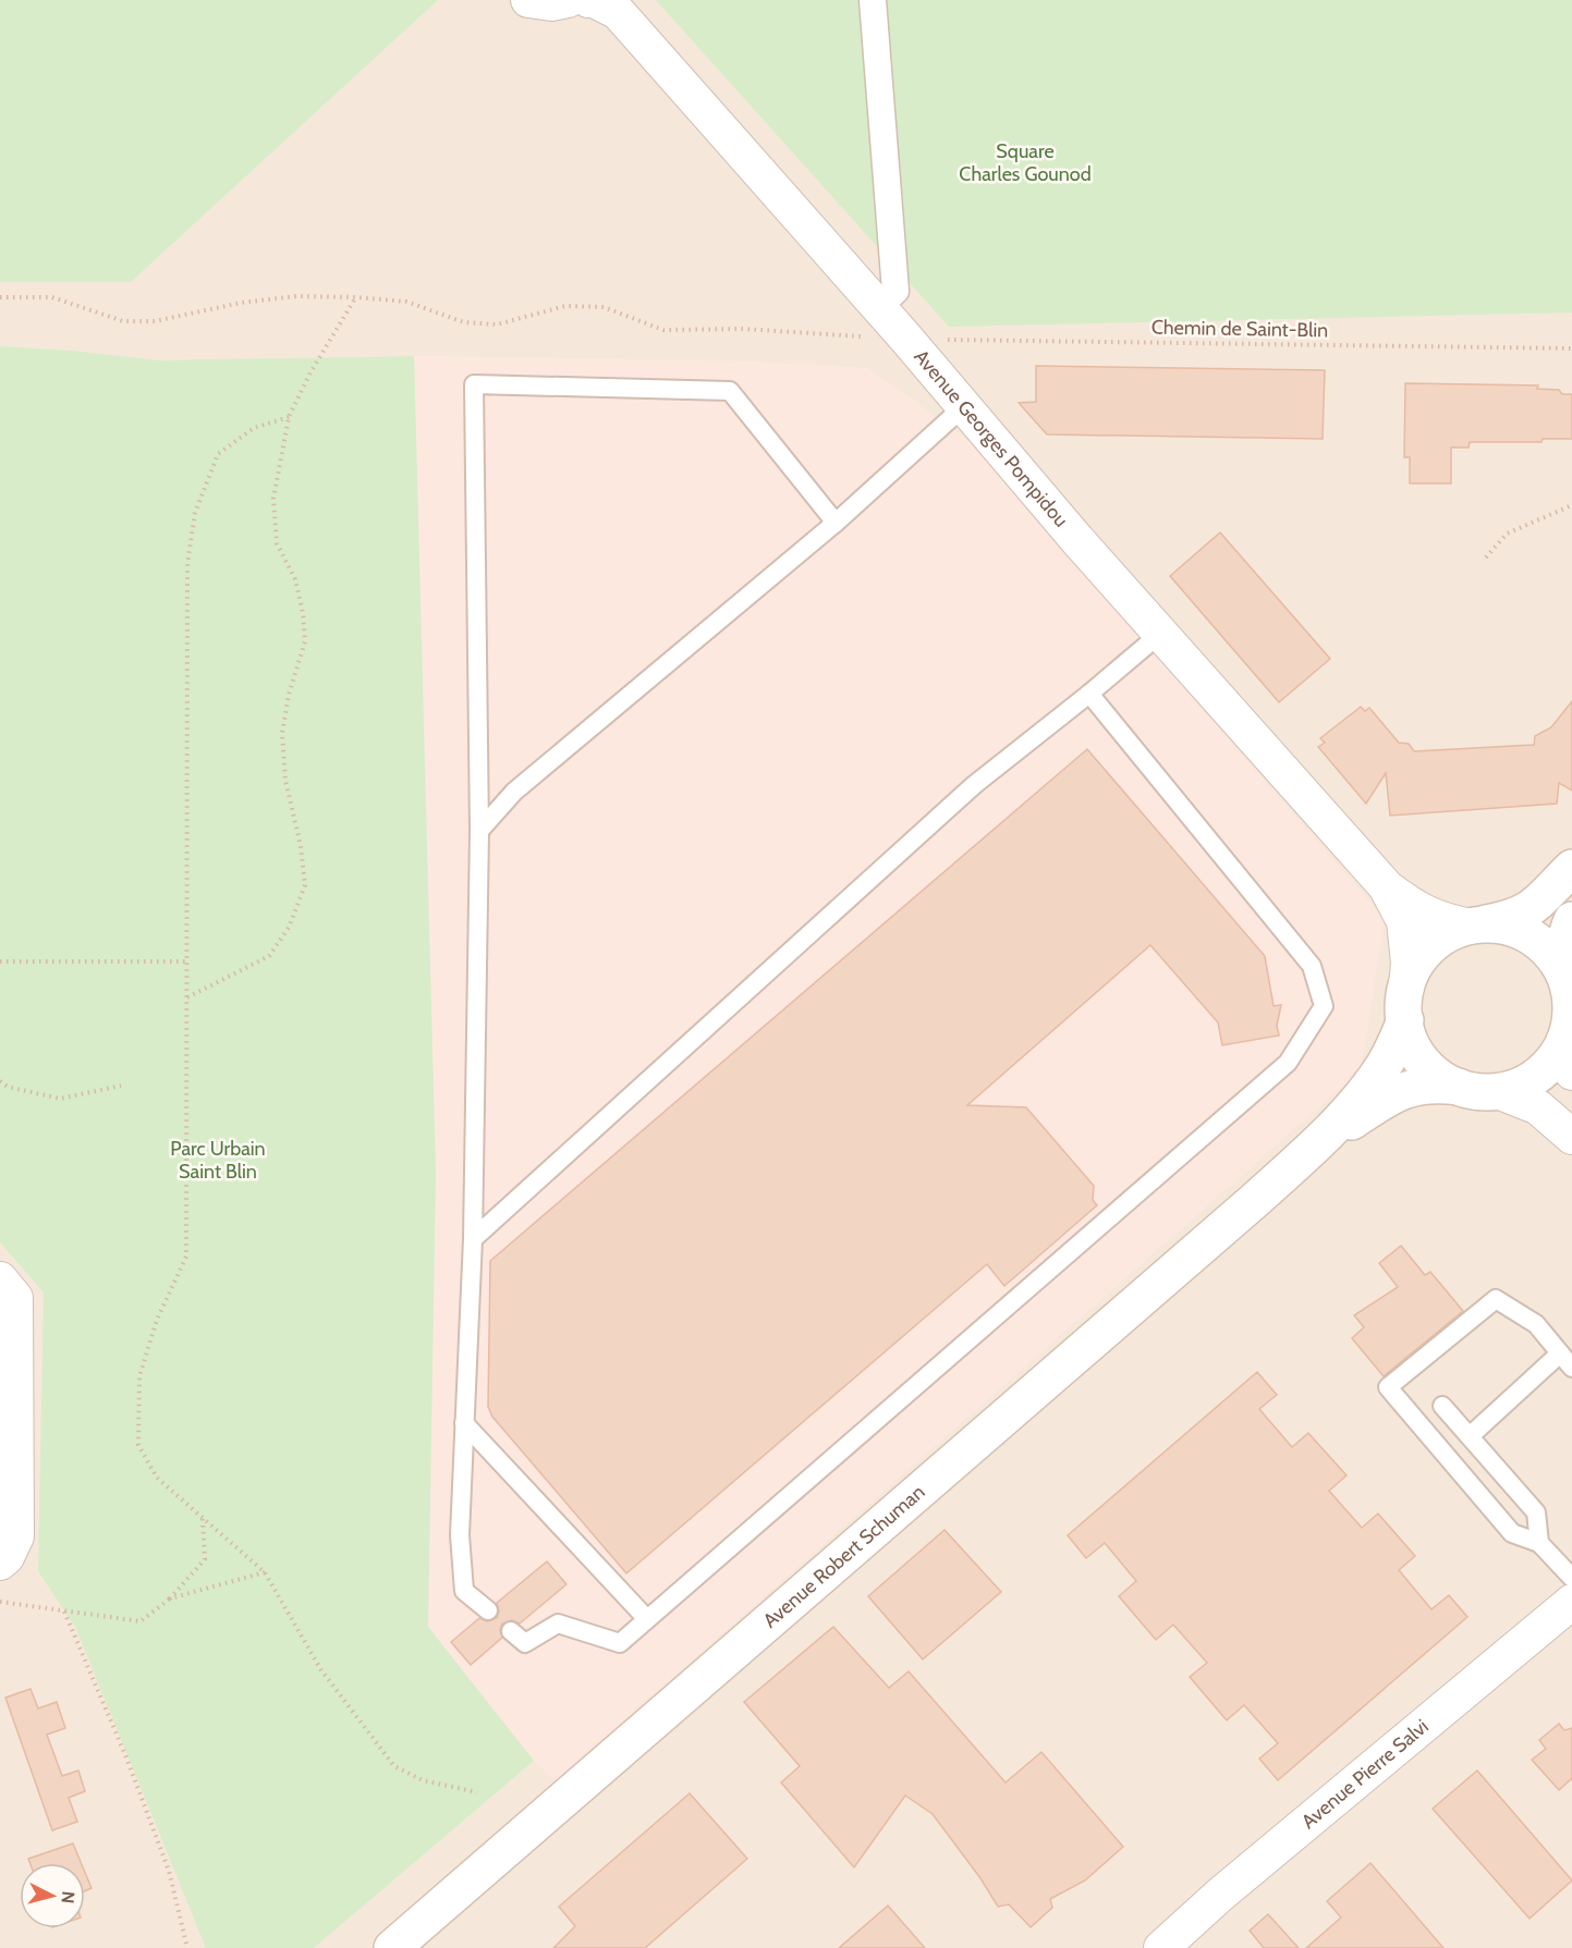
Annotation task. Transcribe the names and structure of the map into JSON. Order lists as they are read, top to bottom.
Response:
{
  "streets": {
    "main road": ["Avenue Robert Schuman"],
    "street": ["Avenue Georges Pompidou", "Avenue Pierre Salvi"],
    "path": ["Chemin de Saint-Blin"]
  },
  "crossings": [
    ["Chemin de Saint-Blin", "Avenue Georges Pompidou"],
    ["Avenue Georges Pompidou", "Avenue Robert Schuman"]
  ],
  "parks": ["Square Charles Gounod", "Parc Urbain Saint Blin"],
  "north": "right"
}
